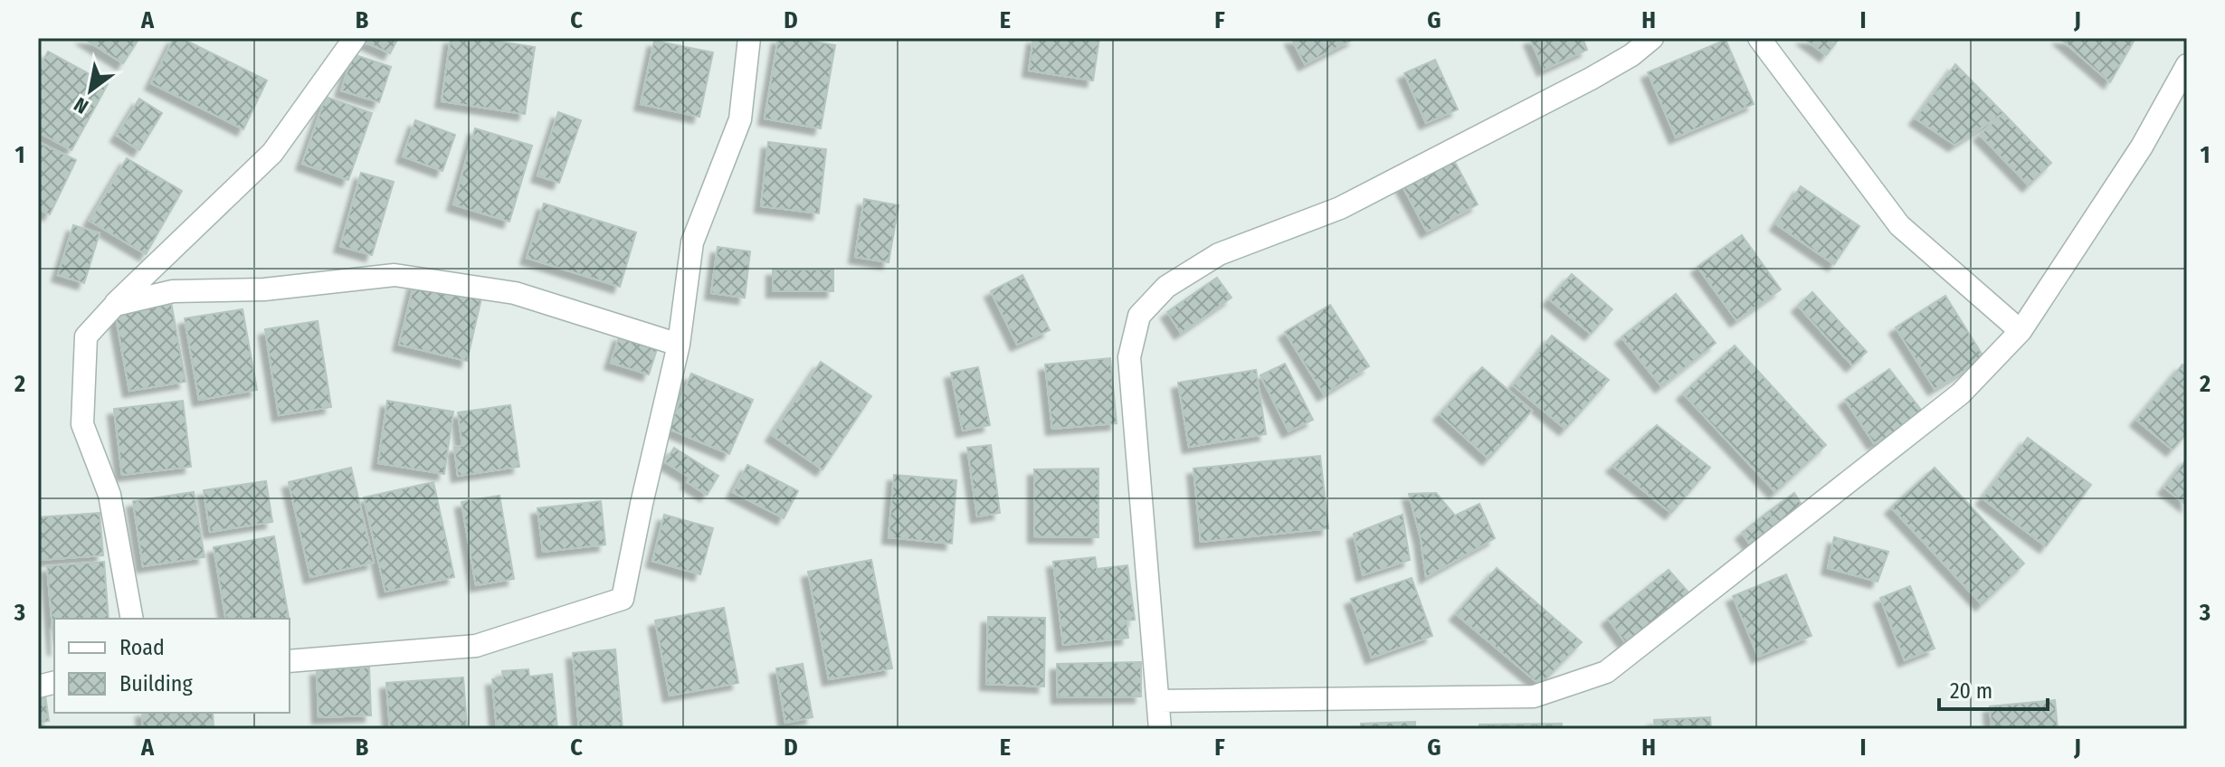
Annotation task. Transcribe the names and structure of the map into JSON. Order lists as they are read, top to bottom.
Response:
{
  "legend": ["Road", "Building"],
  "scale_bar": "20 m",
  "north": "bottom left",
  "grid": {
    "columns": [
      "A",
      "B",
      "C",
      "D",
      "E",
      "F",
      "G",
      "H",
      "I",
      "J"
    ],
    "rows": ["1", "2", "3"]
  }
}
